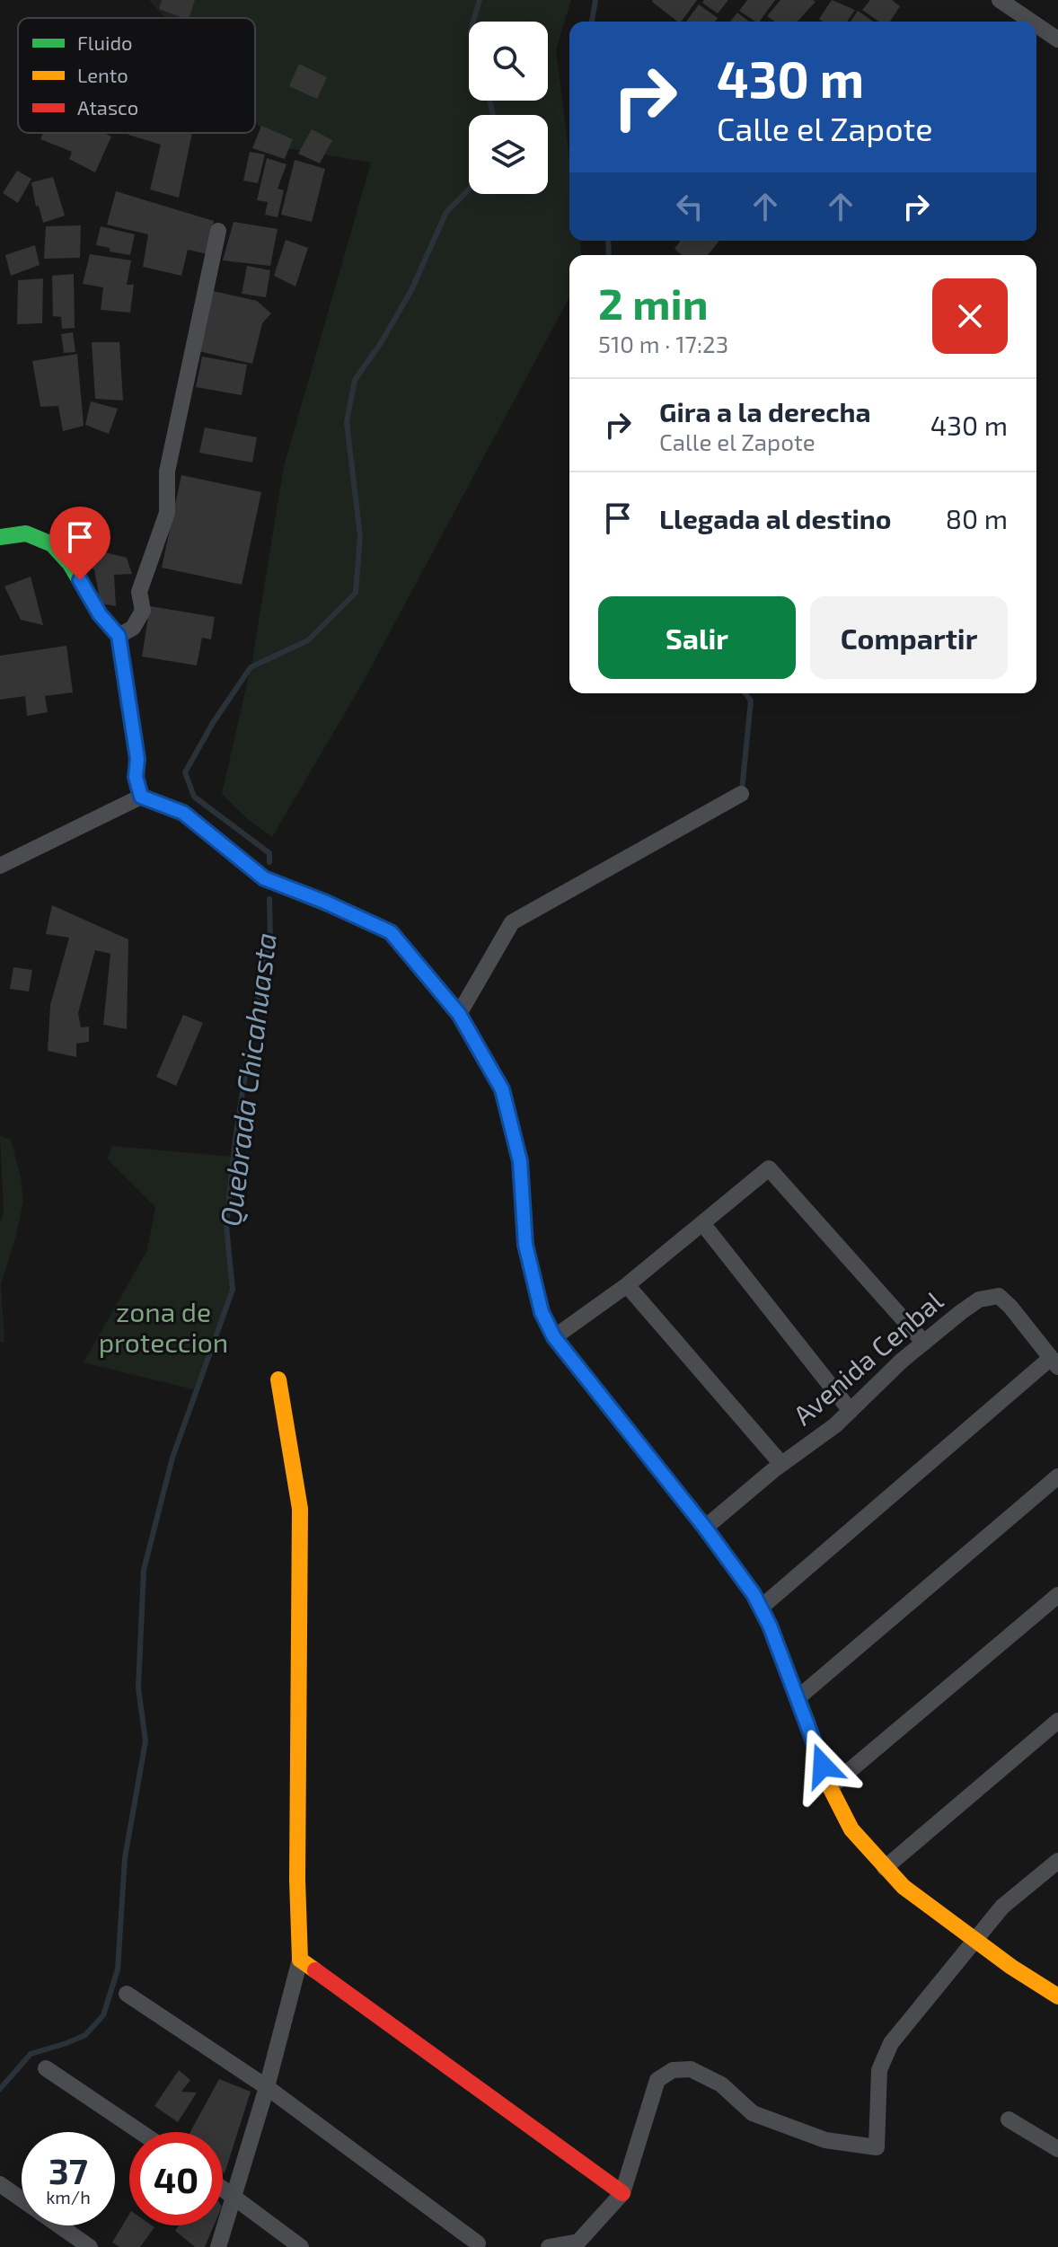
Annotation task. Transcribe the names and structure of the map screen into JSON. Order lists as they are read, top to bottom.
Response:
{
  "streets": {
    "street": ["Avenida Cenbal"]
  },
  "water": ["Quebrada Chicahuasta"],
  "parks": ["zona de proteccion"],
  "legend": ["Fluido", "Lento", "Atasco"],
  "page": {
    "turn": ["430 m", "Calle el Zapote"],
    "heading": ["2 min", "510 m · 17:23"],
    "list": [
      {
        "name": "Gira a la derecha",
        "note": "Calle el Zapote",
        "value": "430 m"
      },
      {
        "name": "Llegada al destino",
        "value": "80 m"
      }
    ],
    "buttons": ["Salir", "Compartir"],
    "speed": "37 km/h",
    "limit": "40"
  }
}
